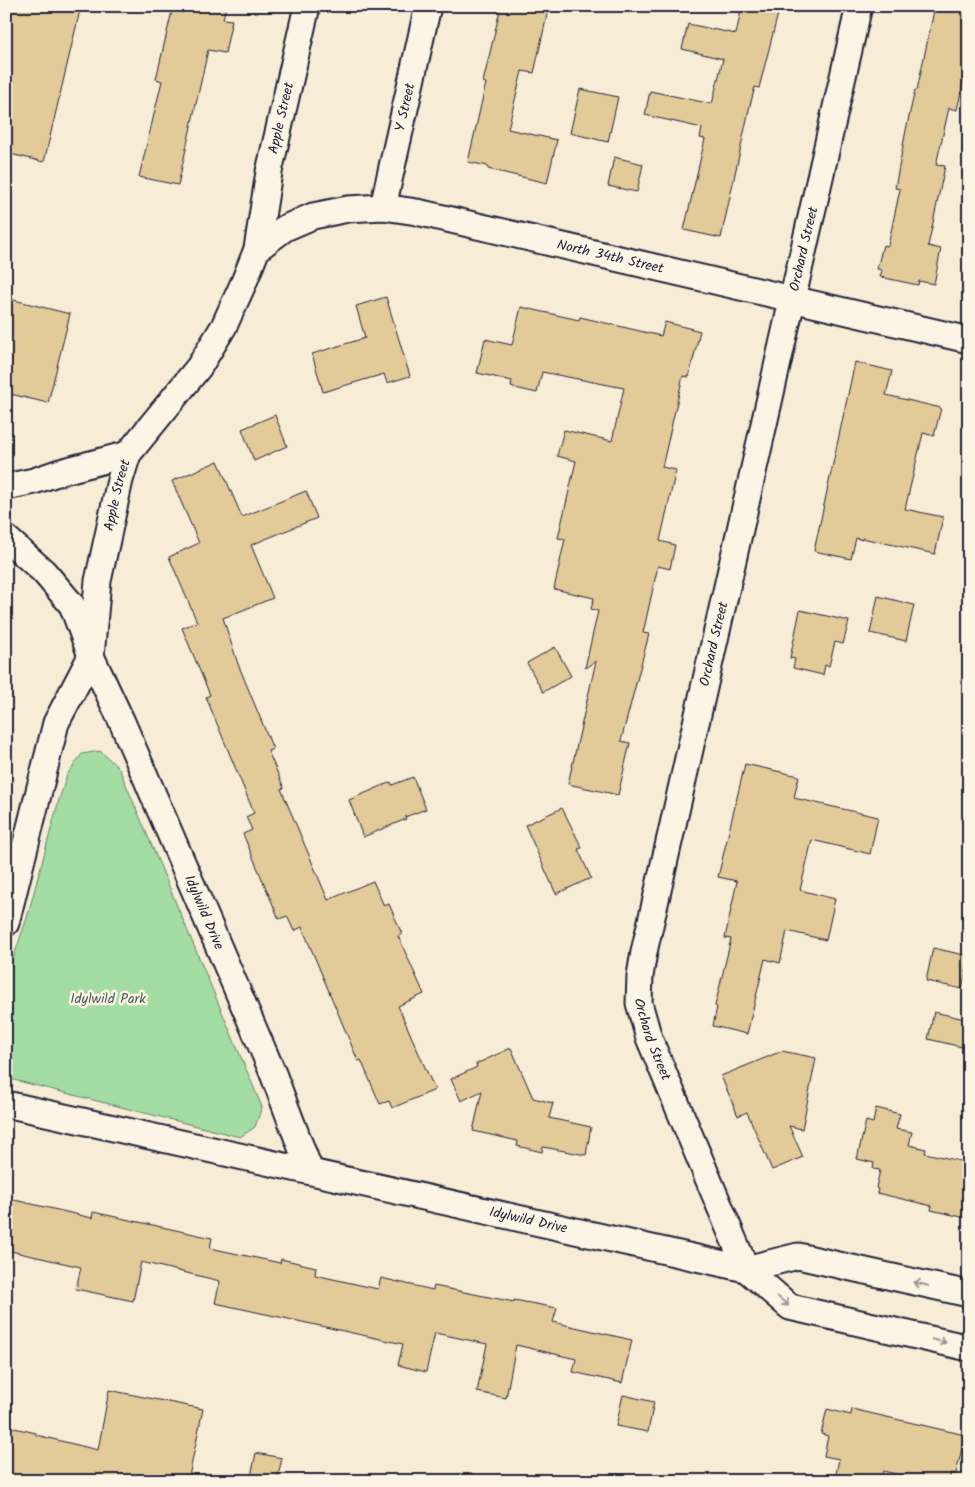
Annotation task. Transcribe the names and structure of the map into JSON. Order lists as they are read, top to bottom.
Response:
{
  "streets": {
    "street": [
      "Y Street",
      "Apple Street",
      "Orchard Street",
      "North 34th Street",
      "Idylwild Drive"
    ]
  },
  "crossings": [
    ["Y Street", "North 34th Street"],
    ["Apple Street", "North 34th Street"],
    ["Apple Street", "Idylwild Drive"],
    ["Orchard Street", "North 34th Street"],
    ["Orchard Street", "Idylwild Drive"]
  ],
  "parks": ["Idylwild Park"]
}
